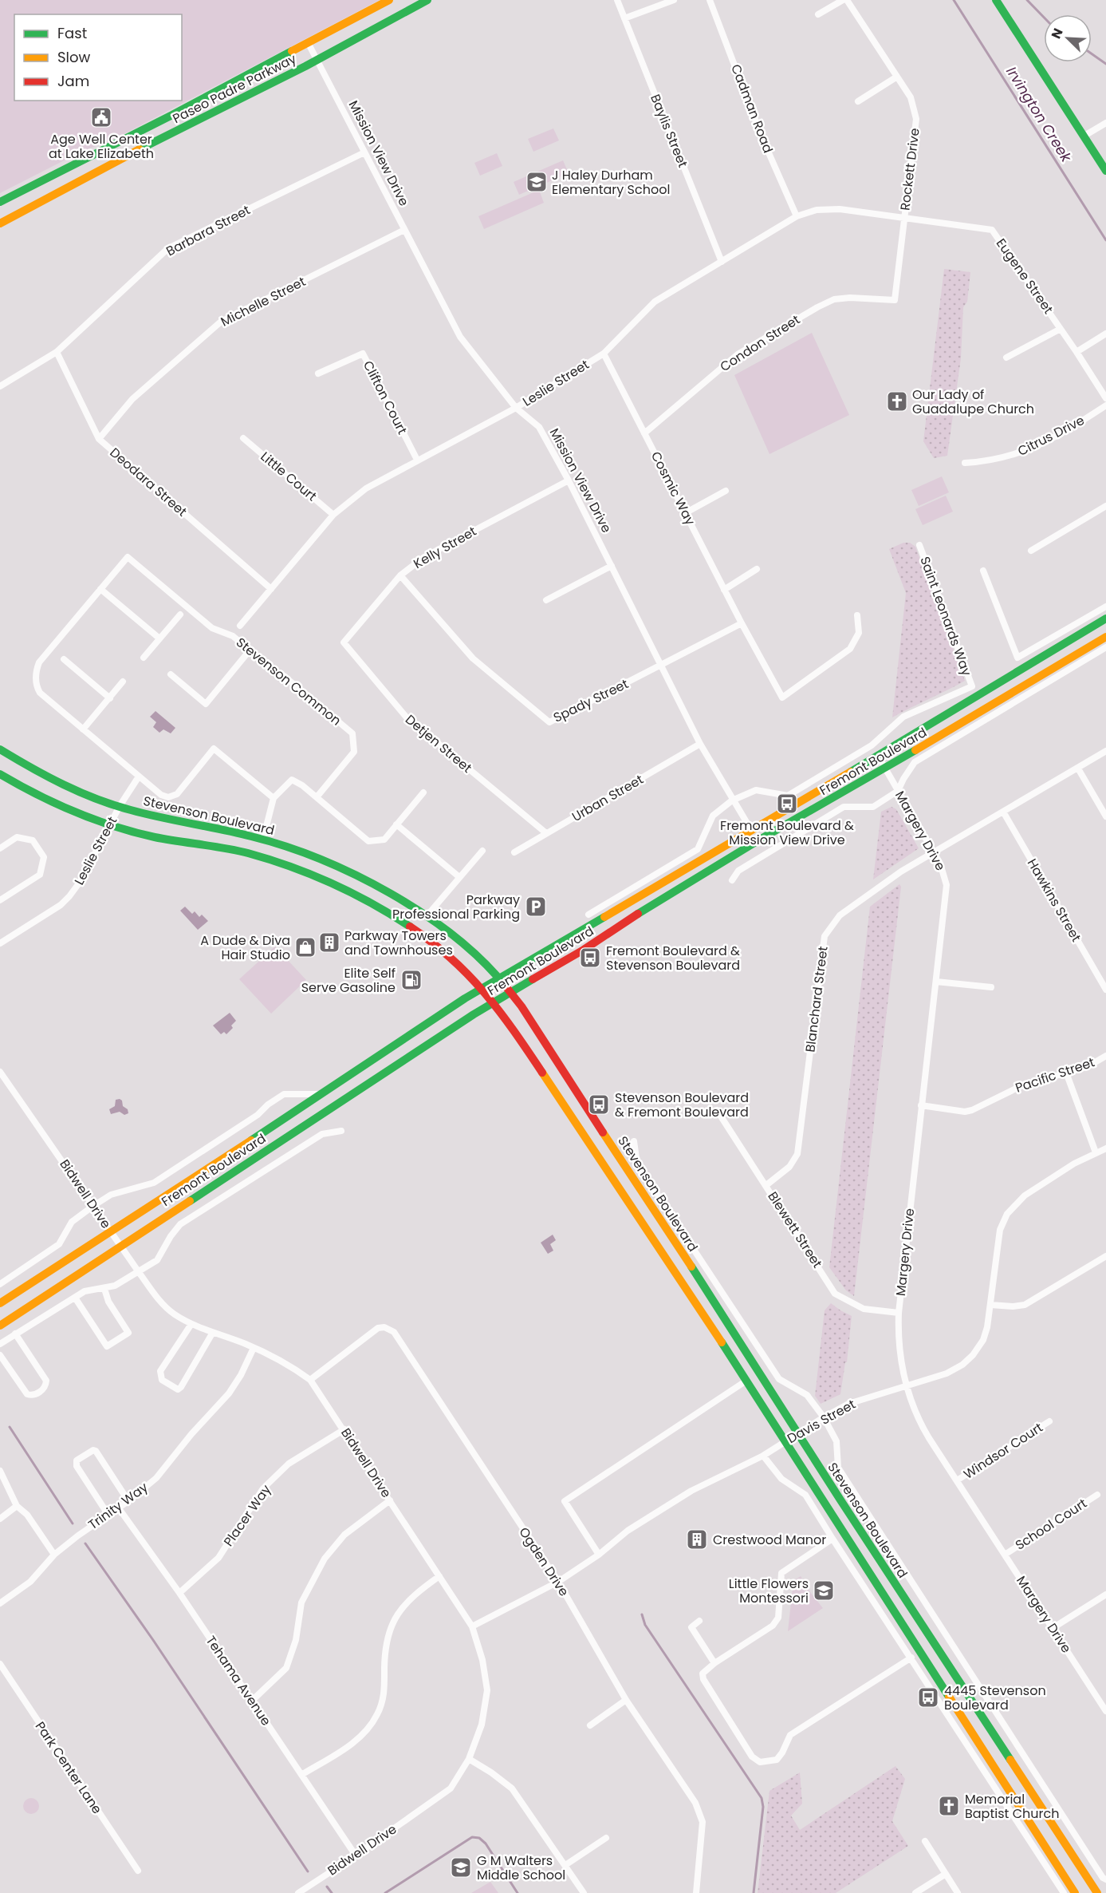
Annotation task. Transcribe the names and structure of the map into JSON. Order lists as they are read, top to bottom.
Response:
{
  "streets": {
    "main road": [
      "Paseo Padre Parkway",
      "Mission View Drive",
      "Fremont Boulevard",
      "Stevenson Boulevard"
    ],
    "street": [
      "Cadman Road",
      "Baylis Street",
      "Rockett Drive",
      "Barbara Street",
      "Eugene Street",
      "Michelle Street",
      "Condon Street",
      "Leslie Street",
      "Clifton Court",
      "Citrus Drive",
      "Little Court",
      "Deodara Street",
      "Cosmic Way",
      "Kelly Street",
      "Saint Leonards Way",
      "Stevenson Common",
      "Spady Street",
      "Detjen Street",
      "Urban Street",
      "Margery Drive",
      "Hawkins Street",
      "Blanchard Street",
      "Pacific Street",
      "Bidwell Drive",
      "Blewett Street",
      "Davis Street",
      "Windsor Court",
      "Trinity Way",
      "Placer Way",
      "School Court",
      "Ogden Drive",
      "Tehama Avenue",
      "Park Center Lane"
    ]
  },
  "crossings": [
    ["Paseo Padre Parkway", "Mission View Drive"],
    ["Cadman Road", "Leslie Street"],
    ["Baylis Street", "Leslie Street"],
    ["Mission View Drive", "Barbara Street"],
    ["Mission View Drive", "Michelle Street"],
    ["Mission View Drive", "Leslie Street"],
    ["Mission View Drive", "Kelly Street"],
    ["Mission View Drive", "Spady Street"],
    ["Mission View Drive", "Fremont Boulevard"],
    ["Mission View Drive", "Urban Street"],
    ["Rockett Drive", "Eugene Street"],
    ["Rockett Drive", "Condon Street"],
    ["Rockett Drive", "Leslie Street"],
    ["Barbara Street", "Deodara Street"],
    ["Eugene Street", "Leslie Street"],
    ["Michelle Street", "Deodara Street"],
    ["Condon Street", "Cosmic Way"],
    ["Leslie Street", "Clifton Court"],
    ["Leslie Street", "Little Court"],
    ["Leslie Street", "Deodara Street"],
    ["Leslie Street", "Cosmic Way"],
    ["Leslie Street", "Stevenson Boulevard"],
    ["Cosmic Way", "Spady Street"],
    ["Kelly Street", "Spady Street"],
    ["Kelly Street", "Detjen Street"],
    ["Saint Leonards Way", "Fremont Boulevard"],
    ["Detjen Street", "Urban Street"],
    ["Fremont Boulevard", "Stevenson Boulevard"],
    ["Fremont Boulevard", "Margery Drive"],
    ["Fremont Boulevard", "Bidwell Drive"],
    ["Stevenson Boulevard", "Davis Street"],
    ["Margery Drive", "Blanchard Street"],
    ["Margery Drive", "Pacific Street"],
    ["Margery Drive", "Blewett Street"],
    ["Margery Drive", "Davis Street"],
    ["Margery Drive", "Windsor Court"],
    ["Margery Drive", "School Court"],
    ["Hawkins Street", "Blanchard Street"],
    ["Blanchard Street", "Blewett Street"],
    ["Bidwell Drive", "Davis Street"],
    ["Bidwell Drive", "Trinity Way"],
    ["Bidwell Drive", "Placer Way"],
    ["Bidwell Drive", "Ogden Drive"],
    ["Bidwell Drive", "Tehama Avenue"],
    ["Davis Street", "Ogden Drive"],
    ["Trinity Way", "Tehama Avenue"],
    ["Placer Way", "Tehama Avenue"]
  ],
  "water": ["Irvington Creek"],
  "places": {
    "public building": ["Age Well Center at Lake Elizabeth"],
    "school or university": ["J Haley Durham Elementary School", "Little Flowers Montessori", "G M Walters Middle School"],
    "church": ["Our Lady of Guadalupe Church", "Memorial Baptist Church"],
    "bus stop": [
      "Fremont Boulevard & Mission View Drive",
      "Fremont Boulevard & Stevenson Boulevard",
      "Stevenson Boulevard & Fremont Boulevard",
      "4445 Stevenson Boulevard"
    ],
    "parking": ["Parkway Professional Parking"],
    "building": ["Parkway Towers and Townhouses", "Crestwood Manor"],
    "shop": ["A Dude & Diva Hair Studio"],
    "fuel station": ["Elite Self Serve Gasoline"]
  },
  "legend": ["Fast", "Slow", "Jam"],
  "north": "top left"
}
